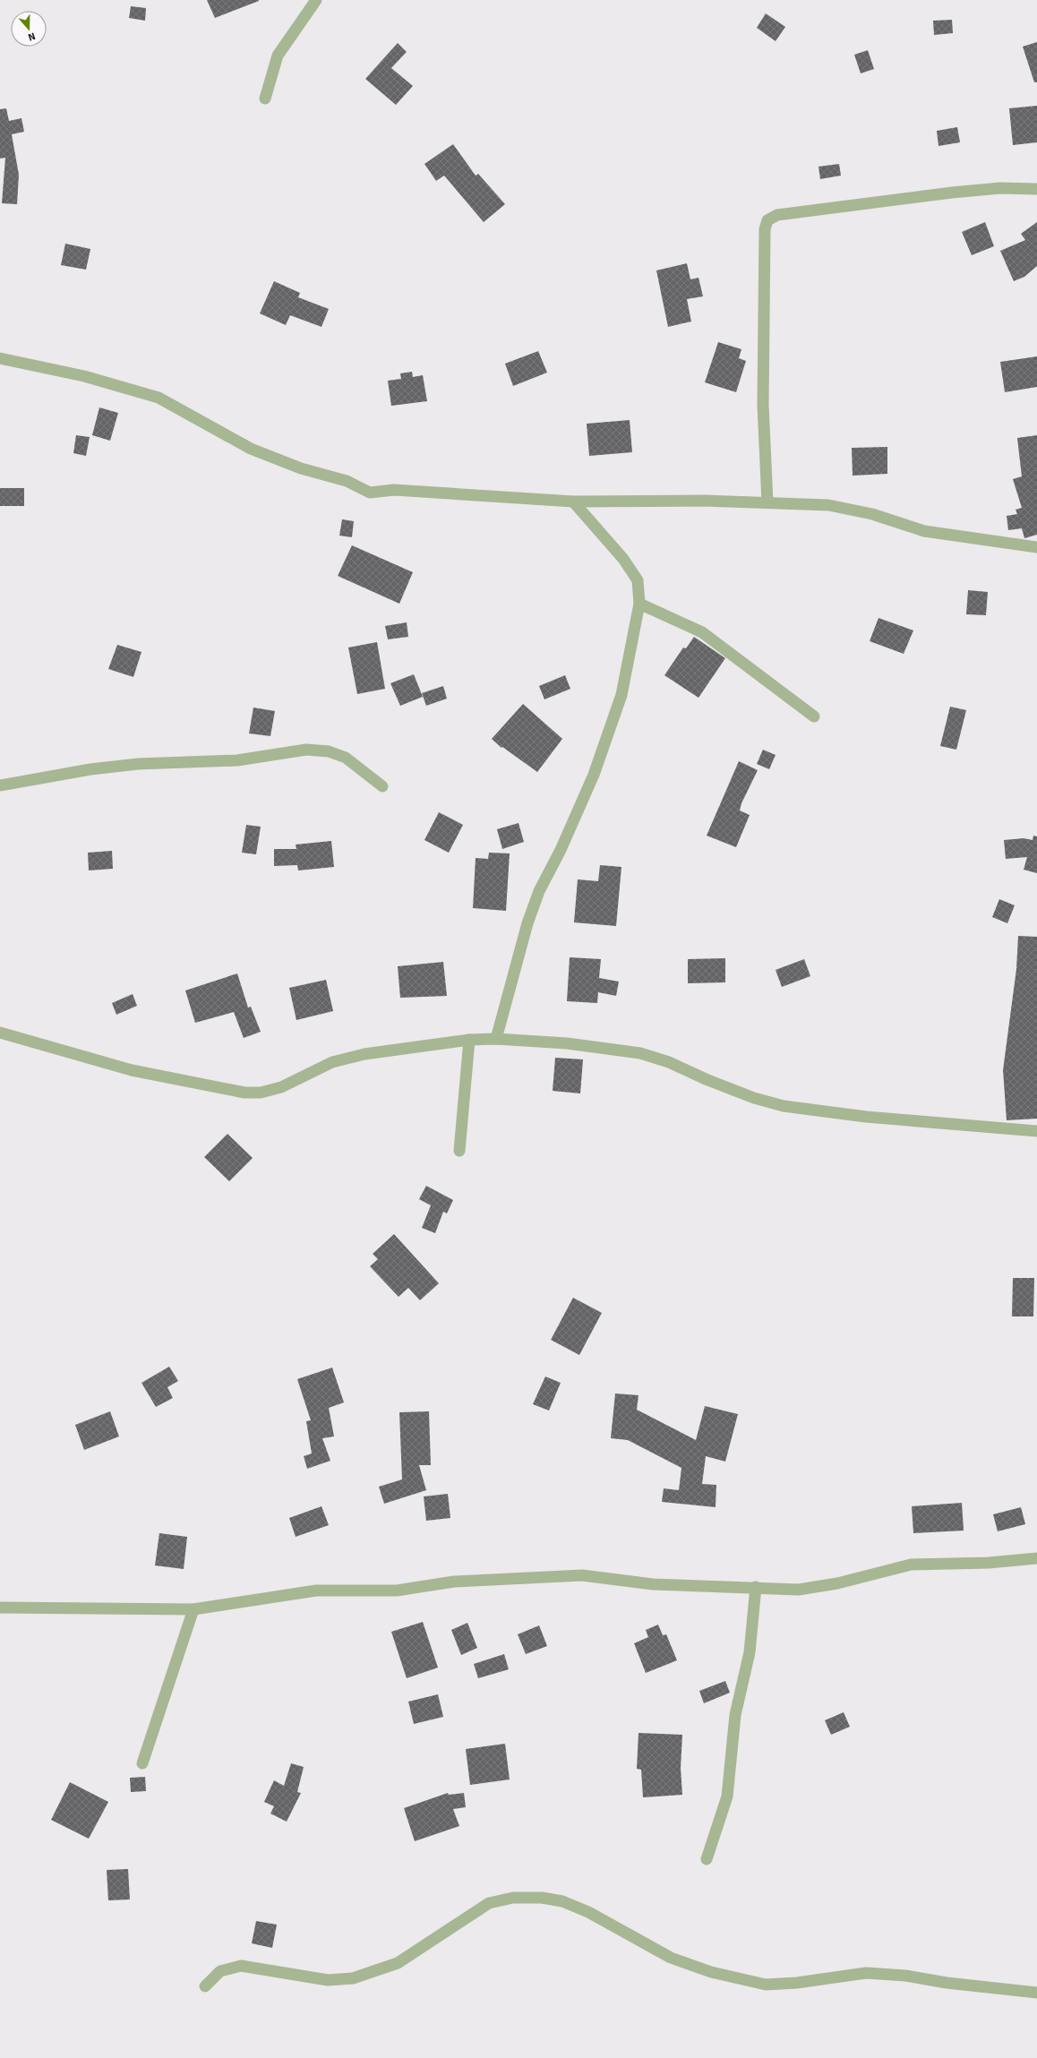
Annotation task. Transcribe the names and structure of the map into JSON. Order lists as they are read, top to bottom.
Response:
{
  "north": "bottom"
}
